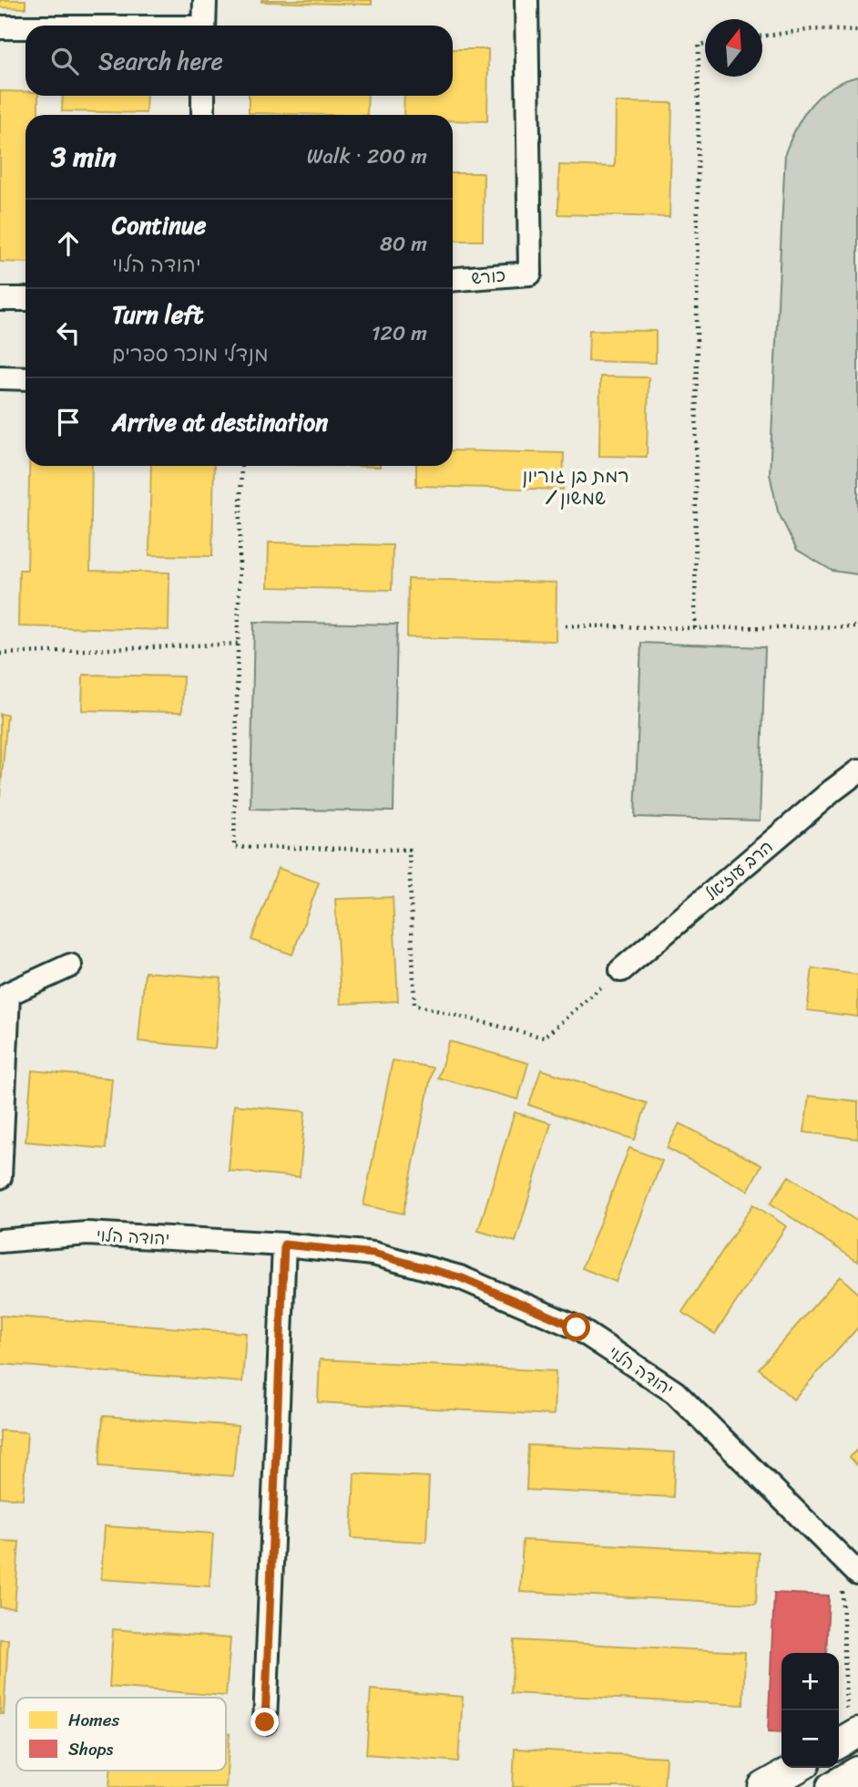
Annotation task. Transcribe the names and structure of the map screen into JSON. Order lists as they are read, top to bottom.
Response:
{
  "streets": {
    "street": ["כורש", "הרב עוזיאל", "יהודה הלוי"]
  },
  "districts": ["רמת בן גוריון / שמשון"],
  "legend": ["Homes", "Shops"],
  "north": "top",
  "page": {
    "search": "Search here",
    "heading": ["3 min", "Walk · 200 m"],
    "list": [
      ["Continue", "יהודה הלוי", "80 m"],
      ["Turn left", "מנדלי מוכר ספרים", "120 m"],
      "Arrive at destination"
    ],
    "map_buttons": ["+", "−"]
  }
}
